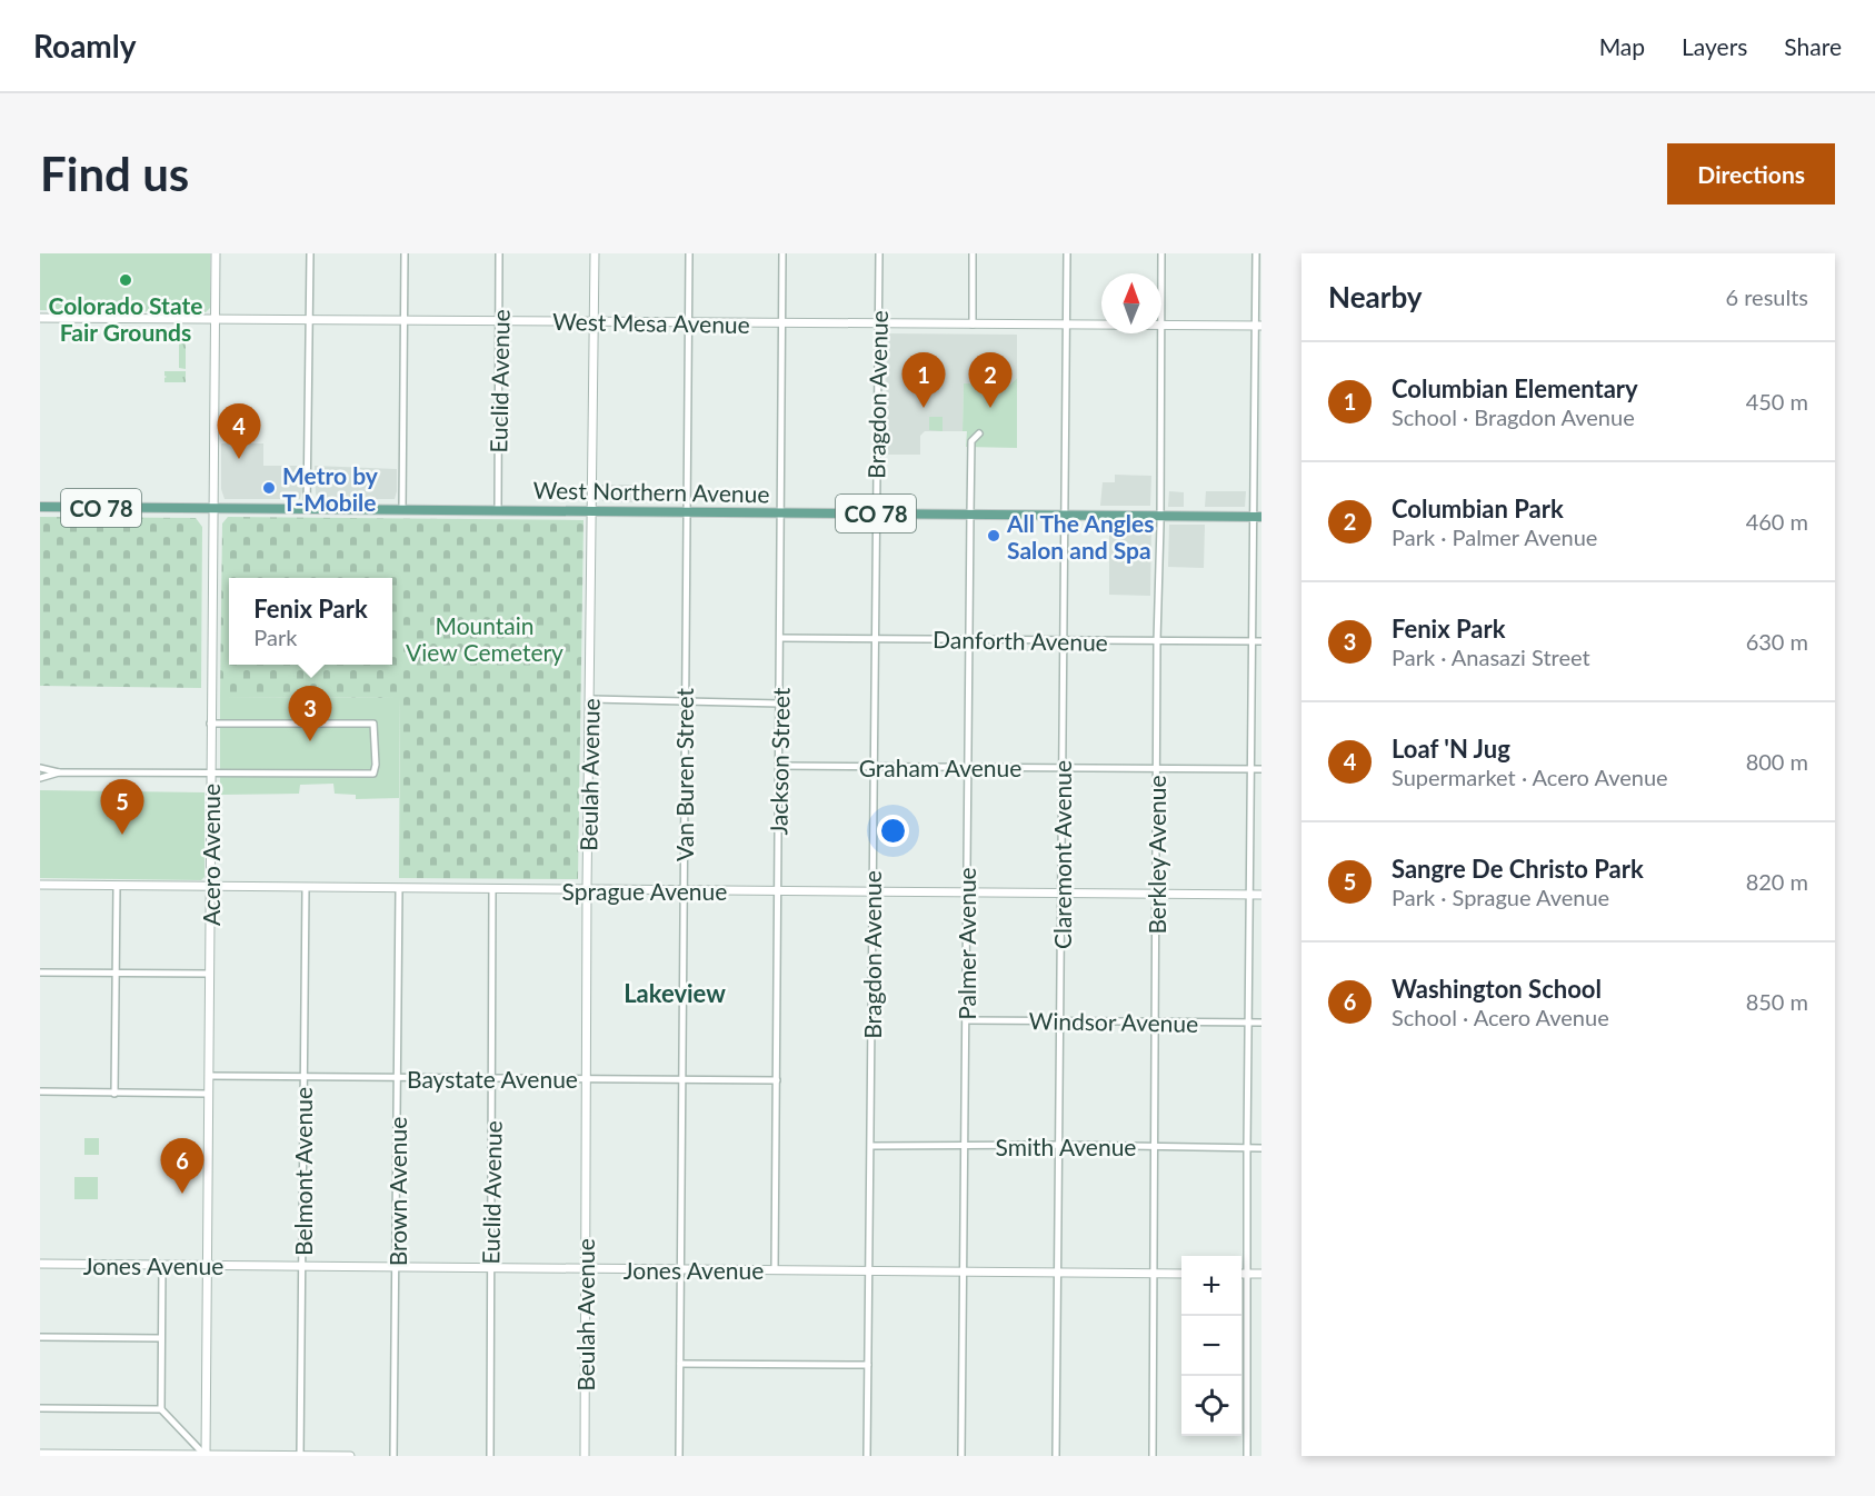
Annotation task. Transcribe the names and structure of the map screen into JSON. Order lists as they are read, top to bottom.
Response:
{
  "streets": {
    "main road": ["West Northern Avenue", "CO 78"],
    "street": [
      "West Mesa Avenue",
      "Euclid Avenue",
      "Bragdon Avenue",
      "Danforth Avenue",
      "Jackson Street",
      "Graham Avenue",
      "Beulah Avenue",
      "Van Buren Street",
      "Acero Avenue",
      "Claremont Avenue",
      "Berkley Avenue",
      "Sprague Avenue",
      "Palmer Avenue",
      "Windsor Avenue",
      "Baystate Avenue",
      "Smith Avenue",
      "Belmont Avenue",
      "Brown Avenue",
      "Jones Avenue"
    ]
  },
  "crossings": [
    ["West Mesa Avenue", "Euclid Avenue"],
    ["West Mesa Avenue", "Bragdon Avenue"],
    ["West Mesa Avenue", "Jackson Street"],
    ["West Mesa Avenue", "Beulah Avenue"],
    ["West Mesa Avenue", "Van Buren Street"],
    ["West Mesa Avenue", "Acero Avenue"],
    ["West Mesa Avenue", "Claremont Avenue"],
    ["West Mesa Avenue", "Berkley Avenue"],
    ["Euclid Avenue", "West Northern Avenue"],
    ["Euclid Avenue", "Sprague Avenue"],
    ["Euclid Avenue", "Baystate Avenue"],
    ["Euclid Avenue", "Jones Avenue"],
    ["Bragdon Avenue", "West Northern Avenue"],
    ["Bragdon Avenue", "Danforth Avenue"],
    ["Bragdon Avenue", "Graham Avenue"],
    ["Bragdon Avenue", "Sprague Avenue"],
    ["Bragdon Avenue", "Smith Avenue"],
    ["Bragdon Avenue", "Jones Avenue"],
    ["West Northern Avenue", "Jackson Street"],
    ["West Northern Avenue", "Beulah Avenue"],
    ["West Northern Avenue", "Van Buren Street"],
    ["West Northern Avenue", "Acero Avenue"],
    ["West Northern Avenue", "Claremont Avenue"],
    ["West Northern Avenue", "Berkley Avenue"],
    ["West Northern Avenue", "Palmer Avenue"],
    ["Danforth Avenue", "Jackson Street"],
    ["Danforth Avenue", "Claremont Avenue"],
    ["Danforth Avenue", "Berkley Avenue"],
    ["Danforth Avenue", "Palmer Avenue"],
    ["Jackson Street", "Graham Avenue"],
    ["Jackson Street", "Sprague Avenue"],
    ["Jackson Street", "Baystate Avenue"],
    ["Jackson Street", "Jones Avenue"],
    ["Graham Avenue", "Claremont Avenue"],
    ["Graham Avenue", "Berkley Avenue"],
    ["Graham Avenue", "Palmer Avenue"],
    ["Beulah Avenue", "Sprague Avenue"],
    ["Beulah Avenue", "Baystate Avenue"],
    ["Beulah Avenue", "Jones Avenue"],
    ["Van Buren Street", "Sprague Avenue"],
    ["Van Buren Street", "Baystate Avenue"],
    ["Van Buren Street", "Jones Avenue"],
    ["Acero Avenue", "Sprague Avenue"],
    ["Acero Avenue", "Baystate Avenue"],
    ["Acero Avenue", "Jones Avenue"],
    ["Claremont Avenue", "Sprague Avenue"],
    ["Claremont Avenue", "Windsor Avenue"],
    ["Claremont Avenue", "Smith Avenue"],
    ["Claremont Avenue", "Jones Avenue"],
    ["Berkley Avenue", "Sprague Avenue"],
    ["Berkley Avenue", "Windsor Avenue"],
    ["Berkley Avenue", "Smith Avenue"],
    ["Berkley Avenue", "Jones Avenue"],
    ["Sprague Avenue", "Palmer Avenue"],
    ["Sprague Avenue", "Belmont Avenue"],
    ["Sprague Avenue", "Brown Avenue"],
    ["Palmer Avenue", "Windsor Avenue"],
    ["Palmer Avenue", "Smith Avenue"],
    ["Palmer Avenue", "Jones Avenue"],
    ["Baystate Avenue", "Belmont Avenue"],
    ["Baystate Avenue", "Brown Avenue"],
    ["Belmont Avenue", "Jones Avenue"],
    ["Brown Avenue", "Jones Avenue"]
  ],
  "districts": ["Lakeview"],
  "parks": ["Mountain View Cemetery"],
  "places": ["Colorado State Fair Grounds", "Metro by T-Mobile", "All The Angles Salon and Spa"],
  "north": "top",
  "page": {
    "header": "Roamly",
    "nav": ["Map", "Layers", "Share"],
    "buttons": "Directions",
    "title": "Find us",
    "heading": ["Nearby", "6 results"],
    "list": [
      {
        "mark": "1",
        "name": "Columbian Elementary",
        "note": "School · Bragdon Avenue",
        "value": "450 m"
      },
      {
        "mark": "2",
        "name": "Columbian Park",
        "note": "Park · Palmer Avenue",
        "value": "460 m"
      },
      {
        "mark": "3",
        "name": "Fenix Park",
        "note": "Park · Anasazi Street",
        "value": "630 m"
      },
      {
        "mark": "4",
        "name": "Loaf 'N Jug",
        "note": "Supermarket · Acero Avenue",
        "value": "800 m"
      },
      {
        "mark": "5",
        "name": "Sangre De Christo Park",
        "note": "Park · Sprague Avenue",
        "value": "820 m"
      },
      {
        "mark": "6",
        "name": "Washington School",
        "note": "School · Acero Avenue",
        "value": "850 m"
      }
    ],
    "pins": [
      "1",
      "2",
      "4",
      "3",
      "5",
      "6"
    ],
    "popup": ["Fenix Park", "Park"],
    "map_buttons": ["+", "−"]
  }
}
